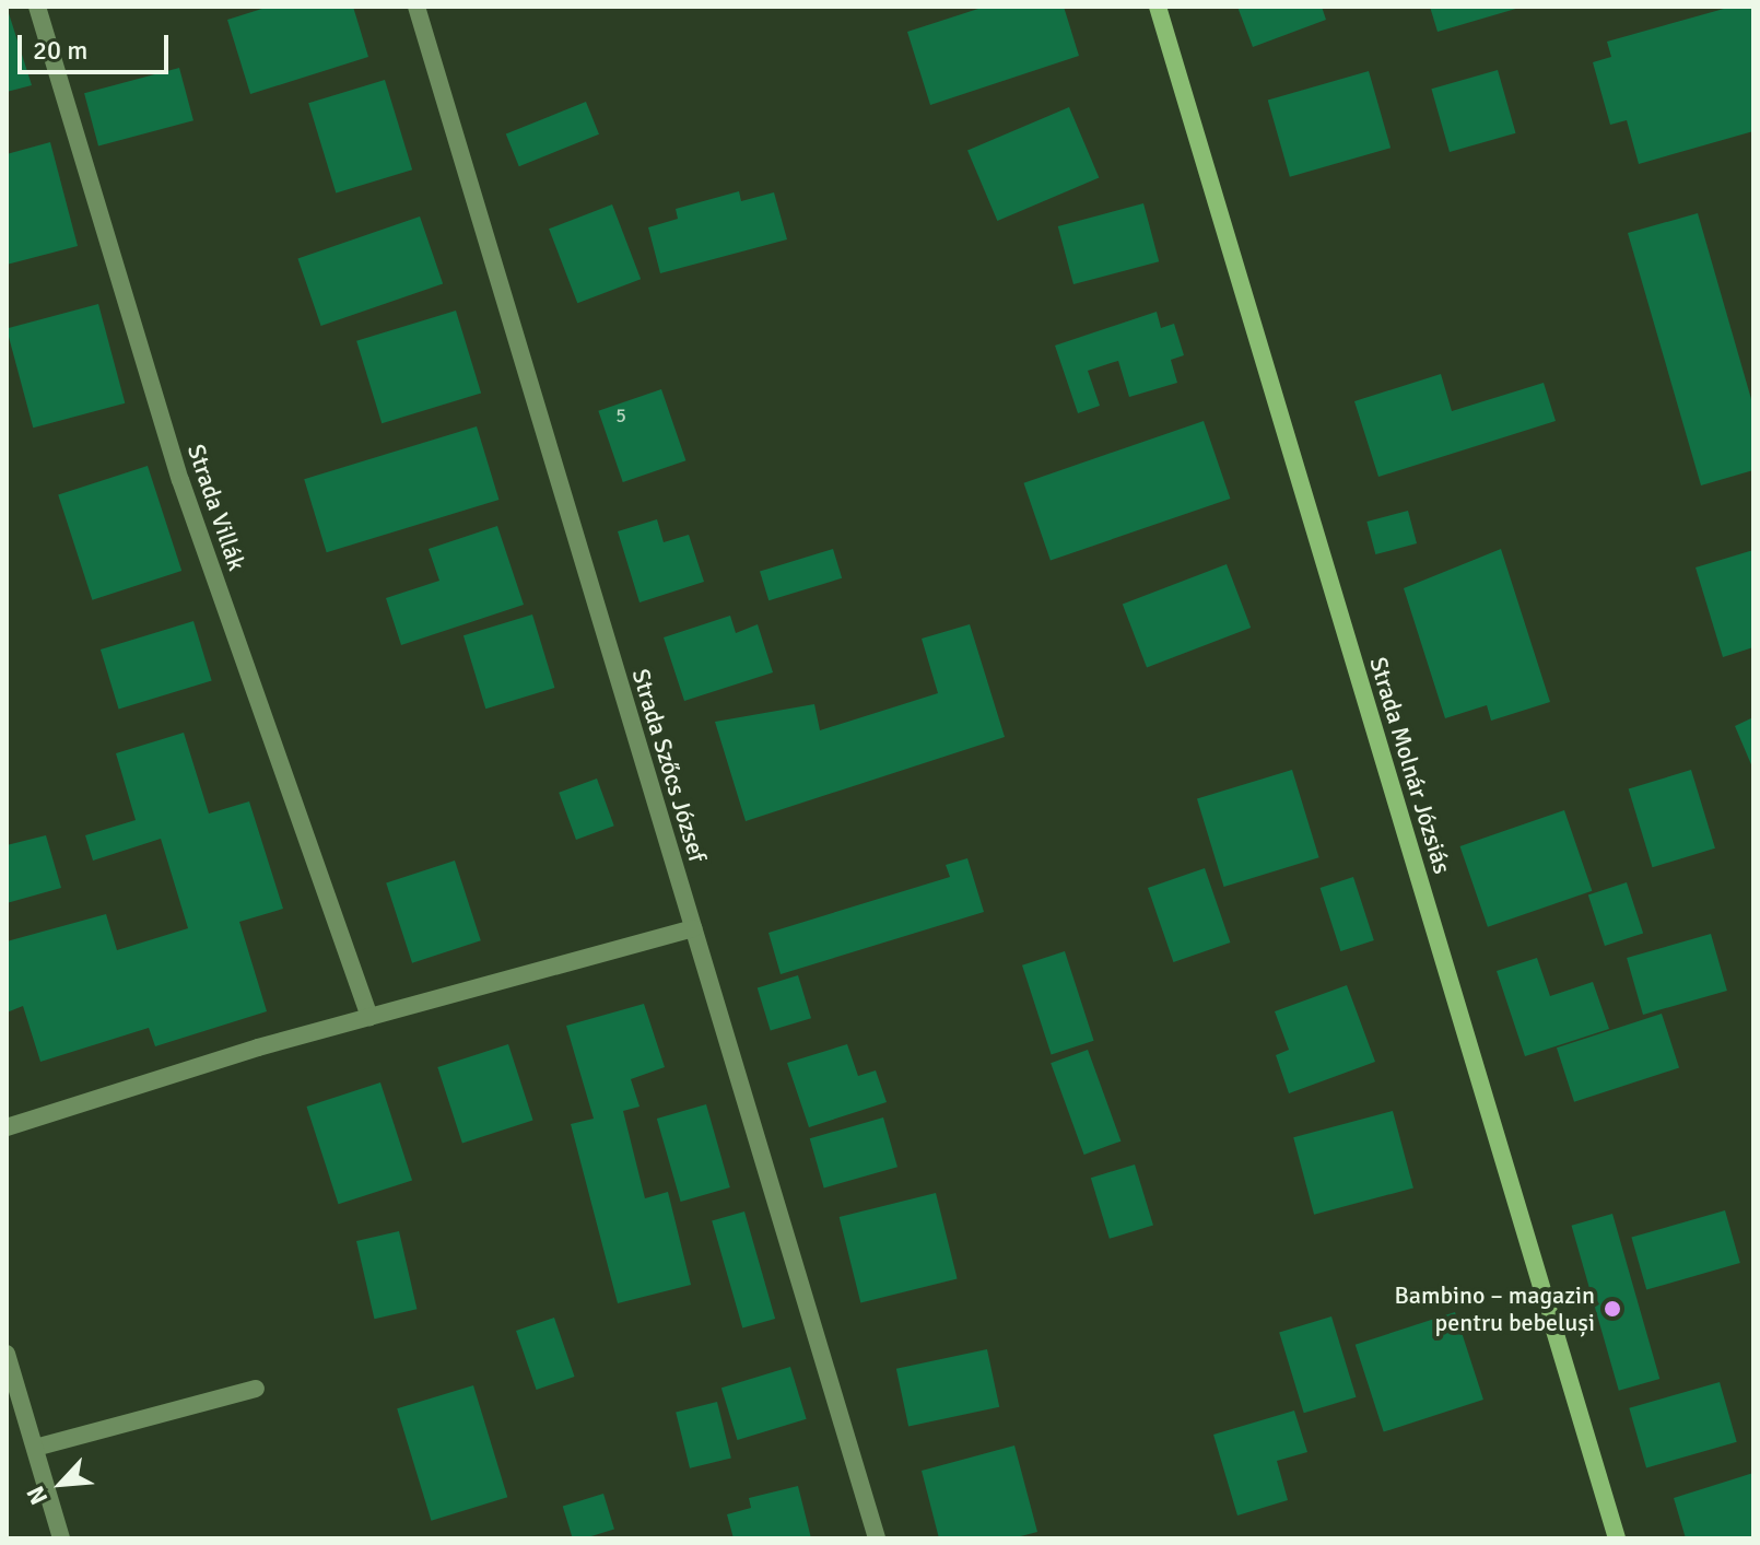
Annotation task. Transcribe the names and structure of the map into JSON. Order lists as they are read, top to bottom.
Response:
{
  "streets": {
    "street": ["Strada Villák", "Strada Szőcs József", "Strada Molnár Józsiás"]
  },
  "places": ["Bambino – magazin pentru bebeluși"],
  "house_numbers": ["5"],
  "scale_bar": "20 m",
  "north": "bottom left"
}
